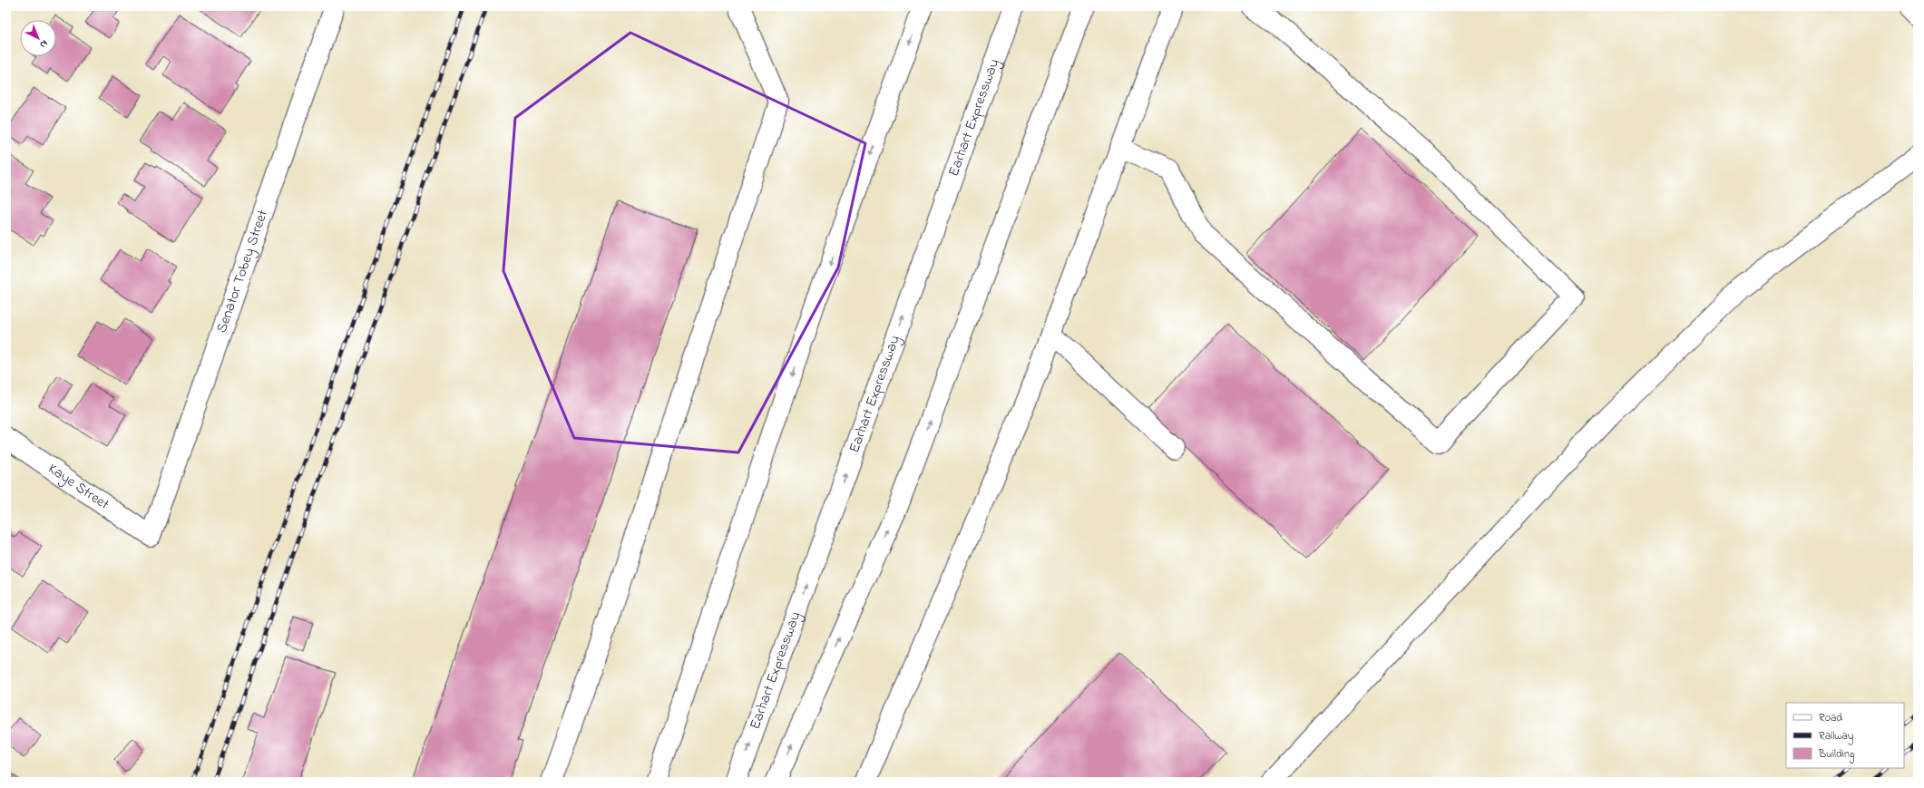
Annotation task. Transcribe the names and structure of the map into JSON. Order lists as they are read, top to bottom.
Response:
{
  "streets": {
    "main road": ["Earhart Expressway", "Senator Tobey Street", "Kaye Street"]
  },
  "crossings": [
    ["Senator Tobey Street", "Kaye Street"]
  ],
  "legend": ["Road", "Railway", "Building"],
  "north": "bottom right"
}
